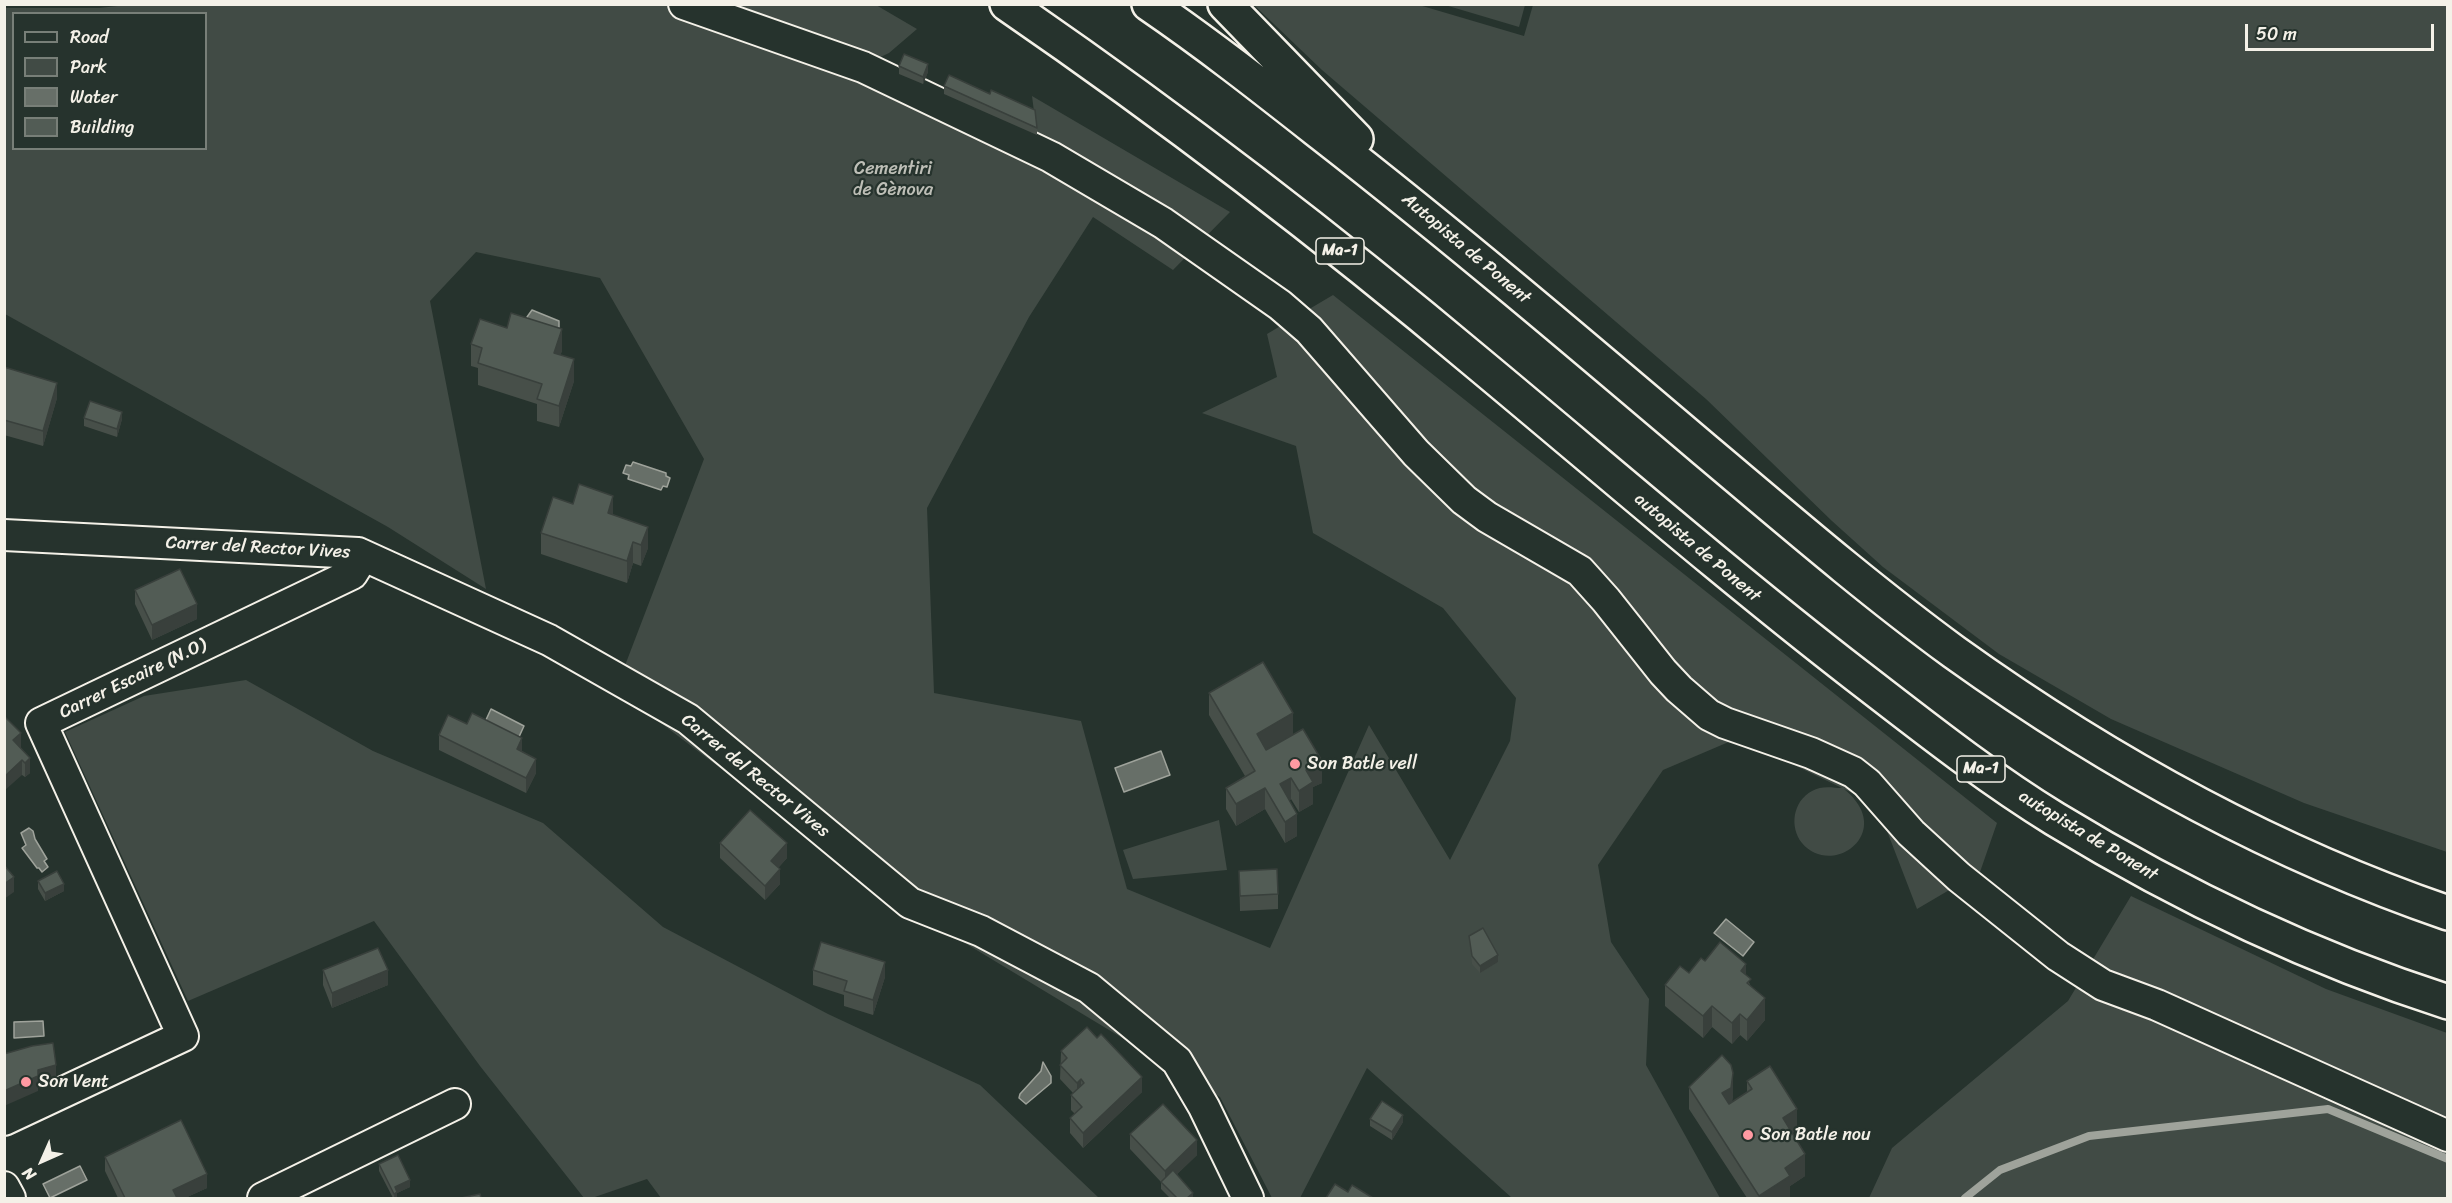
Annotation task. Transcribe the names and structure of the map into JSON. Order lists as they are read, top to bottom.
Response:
{
  "streets": {
    "highway": ["Autopista de Ponent", "Ma-1", "autopista de Ponent"],
    "street": ["Carrer del Rector Vives", "Carrer Escaire (N.O)"]
  },
  "crossings": [
    ["Carrer del Rector Vives", "Carrer Escaire (N.O)"]
  ],
  "parks": ["Cementiri de Gènova"],
  "places": ["Son Batle vell", "Son Vent", "Son Batle nou"],
  "legend": [
    "Road",
    "Park",
    "Water",
    "Building"
  ],
  "scale_bar": "50 m",
  "north": "bottom left"
}
